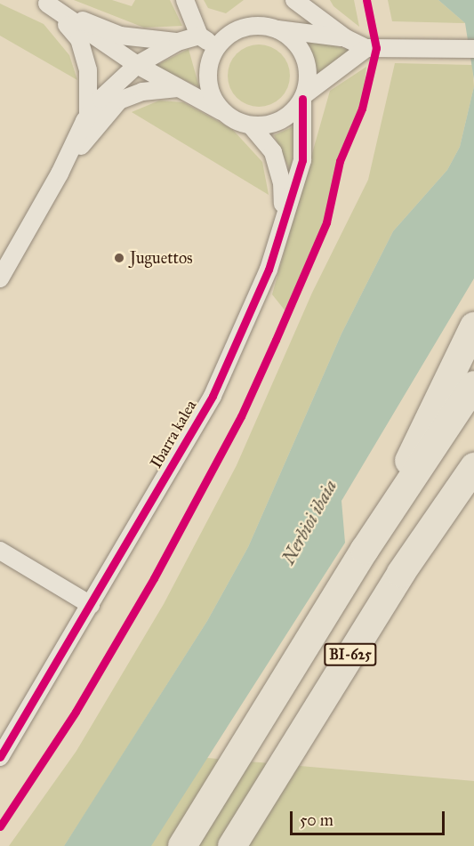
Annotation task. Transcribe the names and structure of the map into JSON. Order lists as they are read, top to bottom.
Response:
{
  "streets": {
    "main road": ["BI-625"],
    "street": ["Ibarra kalea"]
  },
  "water": ["Nerbioi ibaia"],
  "places": ["Juguettos"],
  "scale_bar": "50 m"
}
